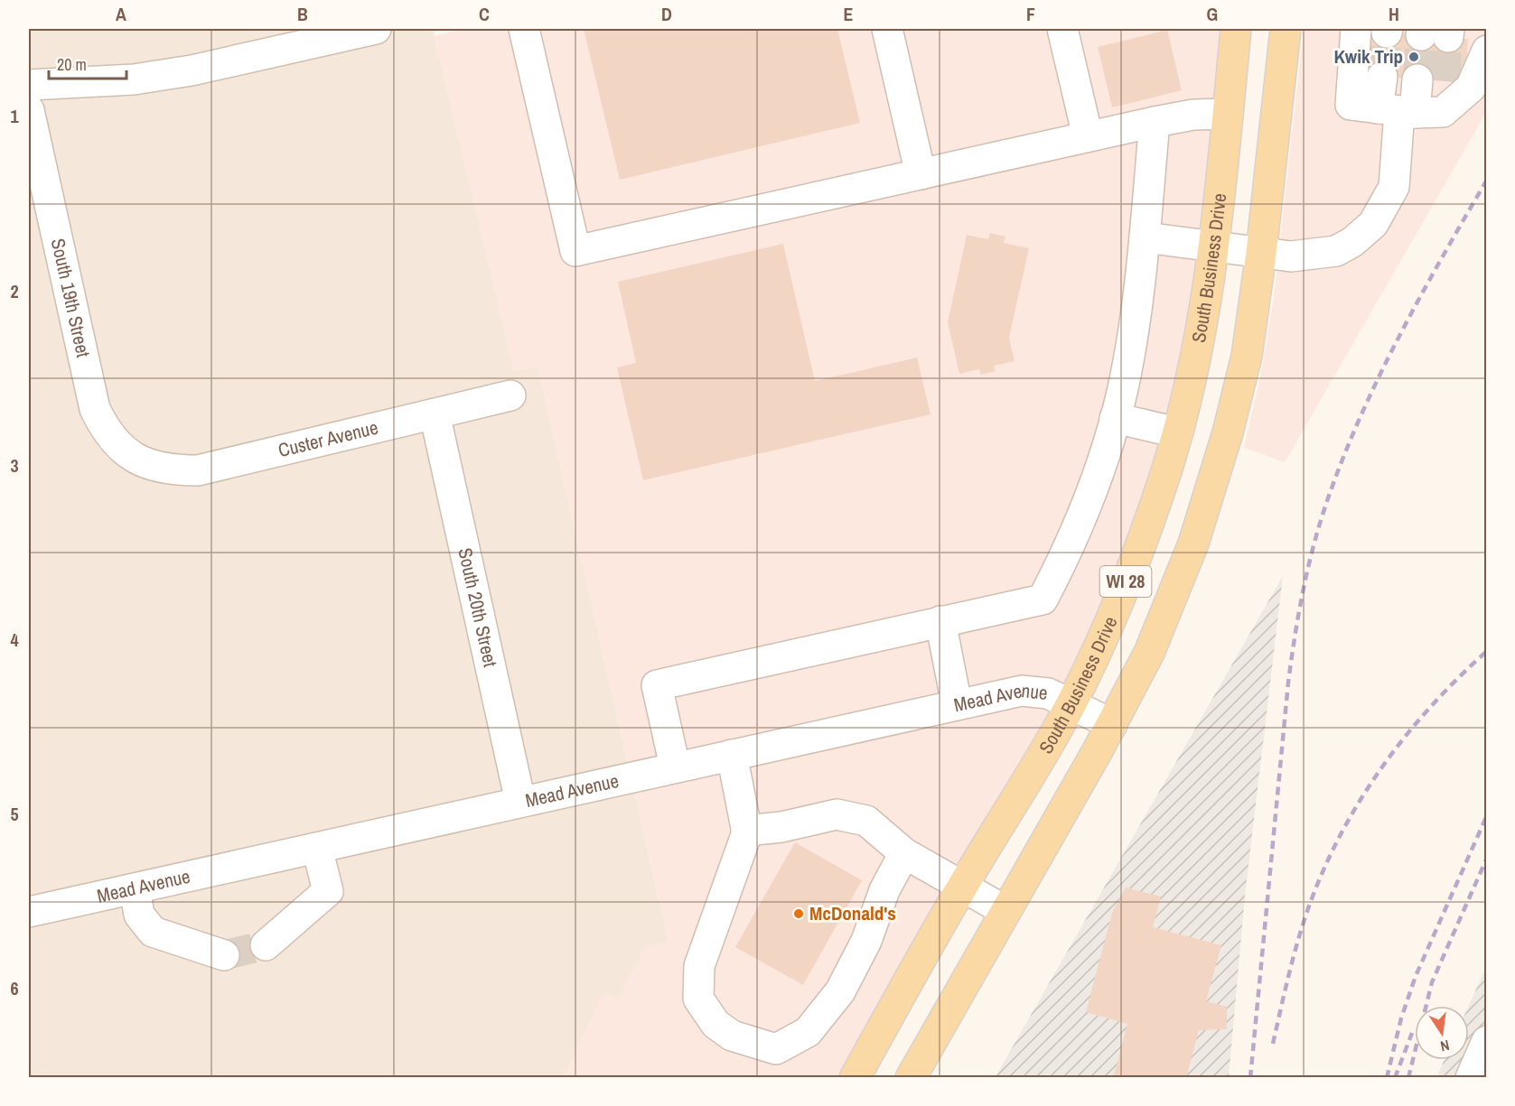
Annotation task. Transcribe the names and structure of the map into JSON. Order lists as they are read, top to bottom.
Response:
{
  "streets": {
    "main road": ["South Business Drive", "WI 28"],
    "street": [
      "South 19th Street",
      "Custer Avenue",
      "South 20th Street",
      "Mead Avenue"
    ]
  },
  "crossings": [
    ["South Business Drive", "Mead Avenue"],
    ["South 19th Street", "Custer Avenue"],
    ["Custer Avenue", "South 20th Street"],
    ["WI 28", "Mead Avenue"],
    ["South 20th Street", "Mead Avenue"]
  ],
  "places": ["Kwik Trip", "McDonald's"],
  "scale_bar": "20 m",
  "north": "bottom",
  "grid": {
    "columns": [
      "A",
      "B",
      "C",
      "D",
      "E",
      "F",
      "G",
      "H"
    ],
    "rows": [
      "1",
      "2",
      "3",
      "4",
      "5",
      "6"
    ]
  }
}
